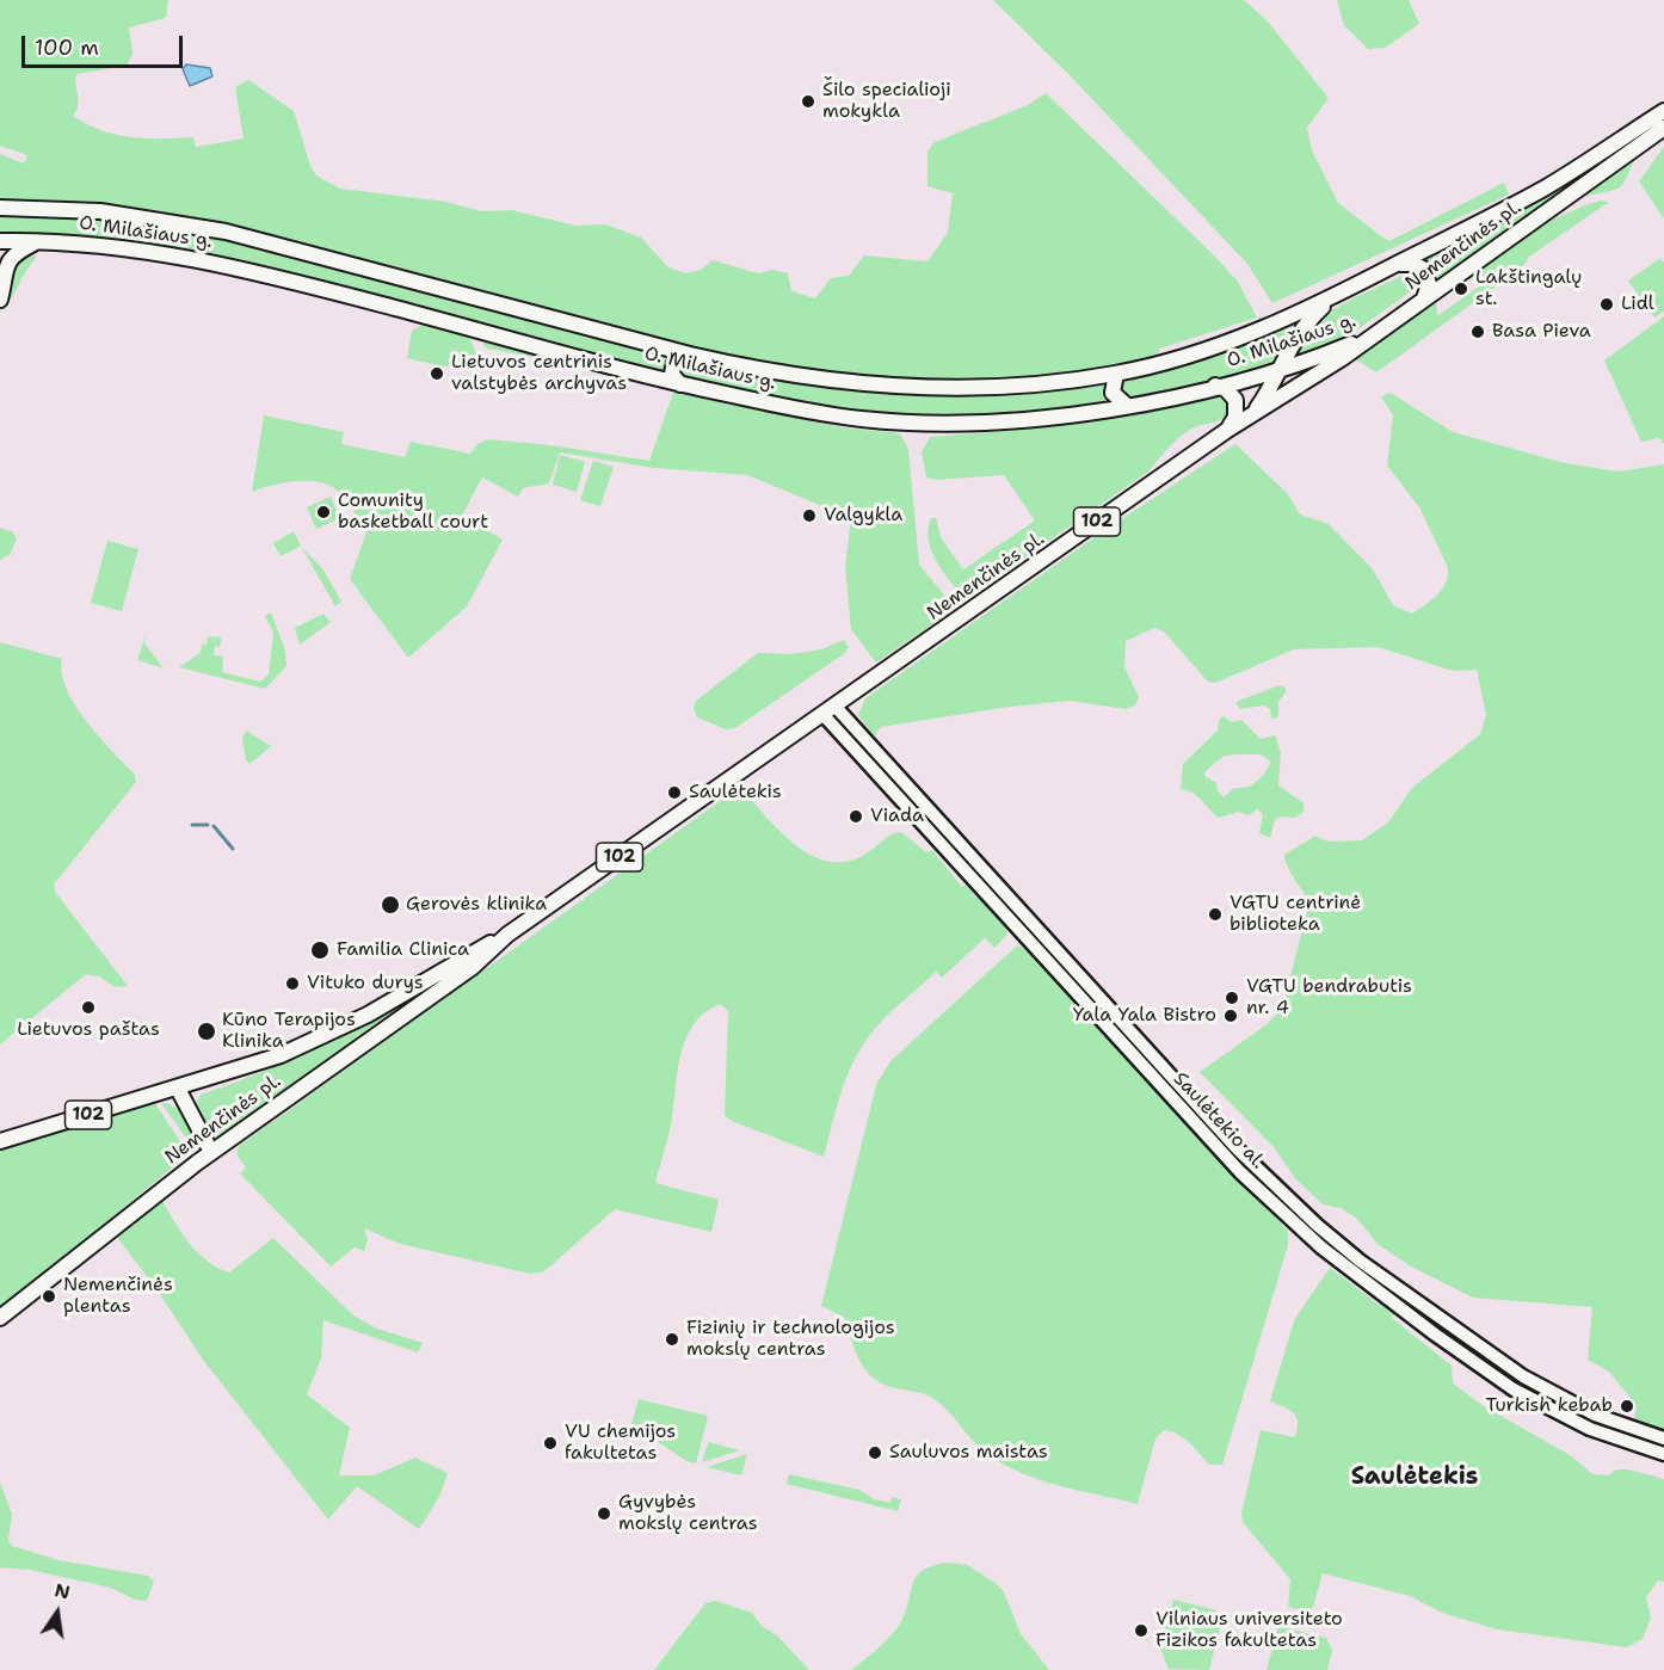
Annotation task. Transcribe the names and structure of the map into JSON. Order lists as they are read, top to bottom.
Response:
{
  "streets": {
    "main road": [
      "O. Milašiaus g.",
      "Nemenčinės pl.",
      "102",
      "Saulėtekio al."
    ]
  },
  "crossings": [
    ["O. Milašiaus g.", "Nemenčinės pl."],
    ["O. Milašiaus g.", "102"],
    ["Nemenčinės pl.", "102"],
    ["Nemenčinės pl.", "Saulėtekio al."]
  ],
  "districts": ["Saulėtekis"],
  "places": [
    "Šilo specialioji mokykla",
    "Lakštingalų st.",
    "Lidl",
    "Basa Pieva",
    "Lietuvos centrinis valstybės archyvas",
    "Comunity basketball court",
    "Valgykla",
    "Saulėtekis",
    "Viada",
    "Gerovės klinika",
    "VGTU centrinė biblioteka",
    "Familia Clinica",
    "Vituko durys",
    "VGTU bendrabutis nr. 4",
    "Lietuvos paštas",
    "Yala Yala Bistro",
    "Kūno Terapijos Klinika",
    "Nemenčinės plentas",
    "Fizinių ir technologijos mokslų centras",
    "Turkish kebab",
    "VU chemijos fakultetas",
    "Sauluvos maistas",
    "Gyvybės mokslų centras",
    "Vilniaus universiteto Fizikos fakultetas"
  ],
  "scale_bar": "100 m",
  "north": "top"
}
